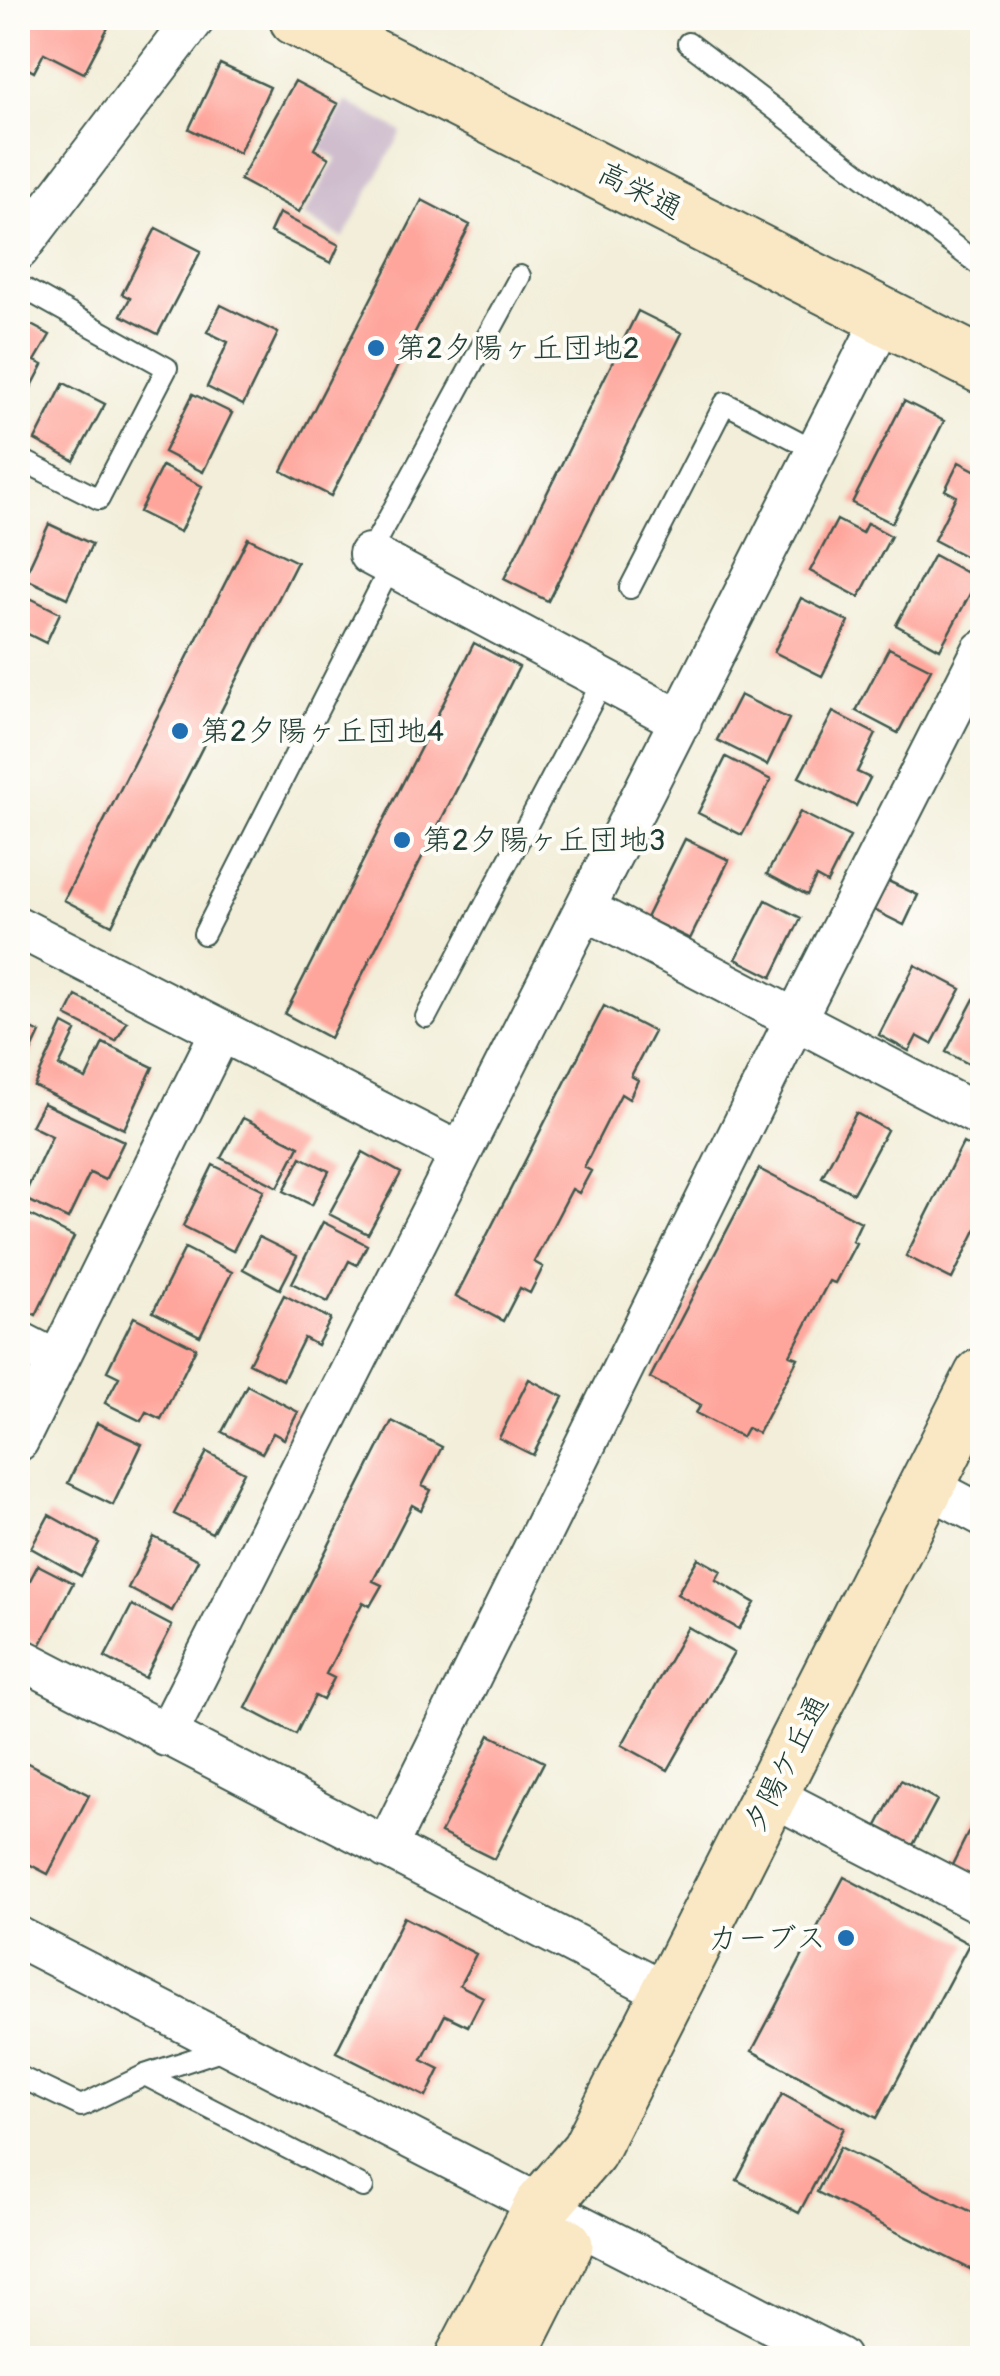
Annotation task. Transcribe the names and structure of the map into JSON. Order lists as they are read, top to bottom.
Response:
{
  "streets": {
    "street": ["高栄通", "夕陽ケ丘通"]
  },
  "places": [
    "第2夕陽ヶ丘団地2",
    "第2夕陽ヶ丘団地4",
    "第2夕陽ヶ丘団地3",
    "カーブス"
  ]
}
